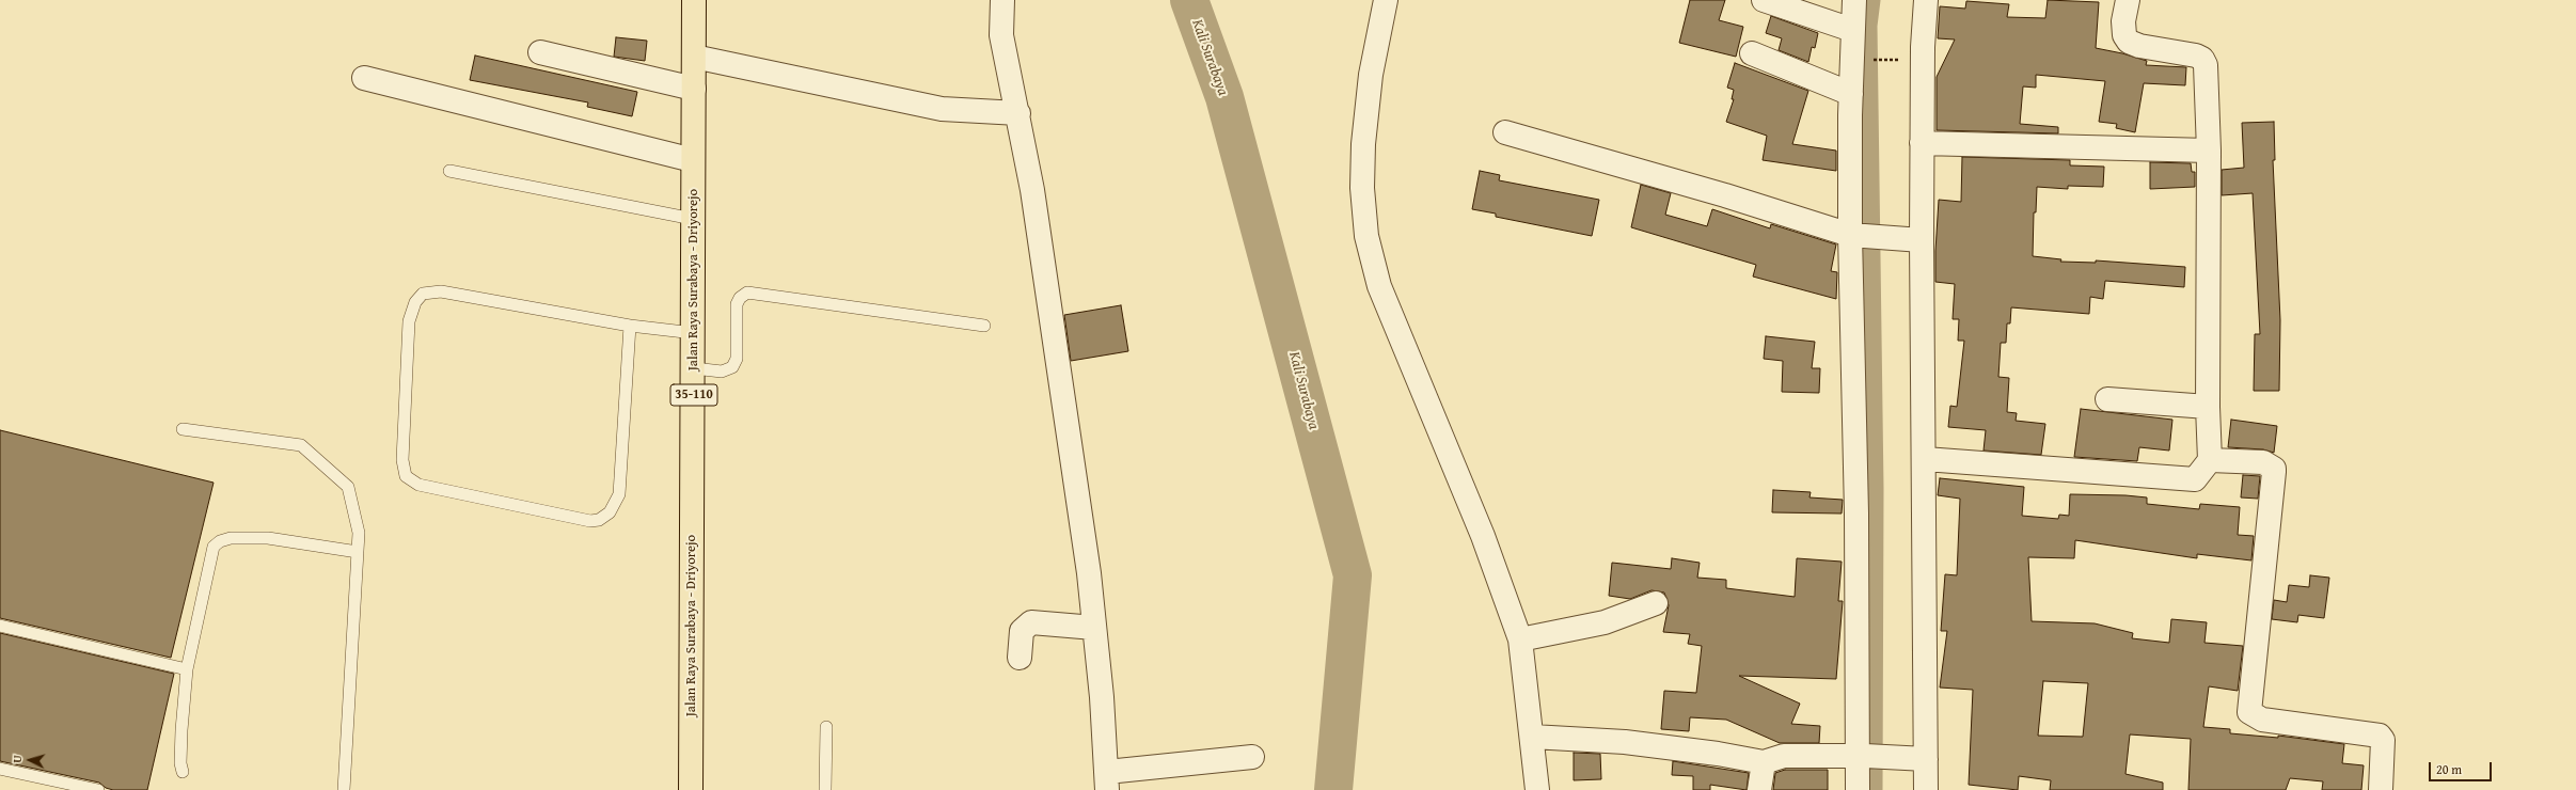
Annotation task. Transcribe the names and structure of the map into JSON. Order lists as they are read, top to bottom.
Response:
{
  "streets": {
    "main road": ["Jalan Raya Surabaya - Driyorejo", "35-110"]
  },
  "water": ["Kali Surabaya"],
  "scale_bar": "20 m",
  "north": "left"
}
